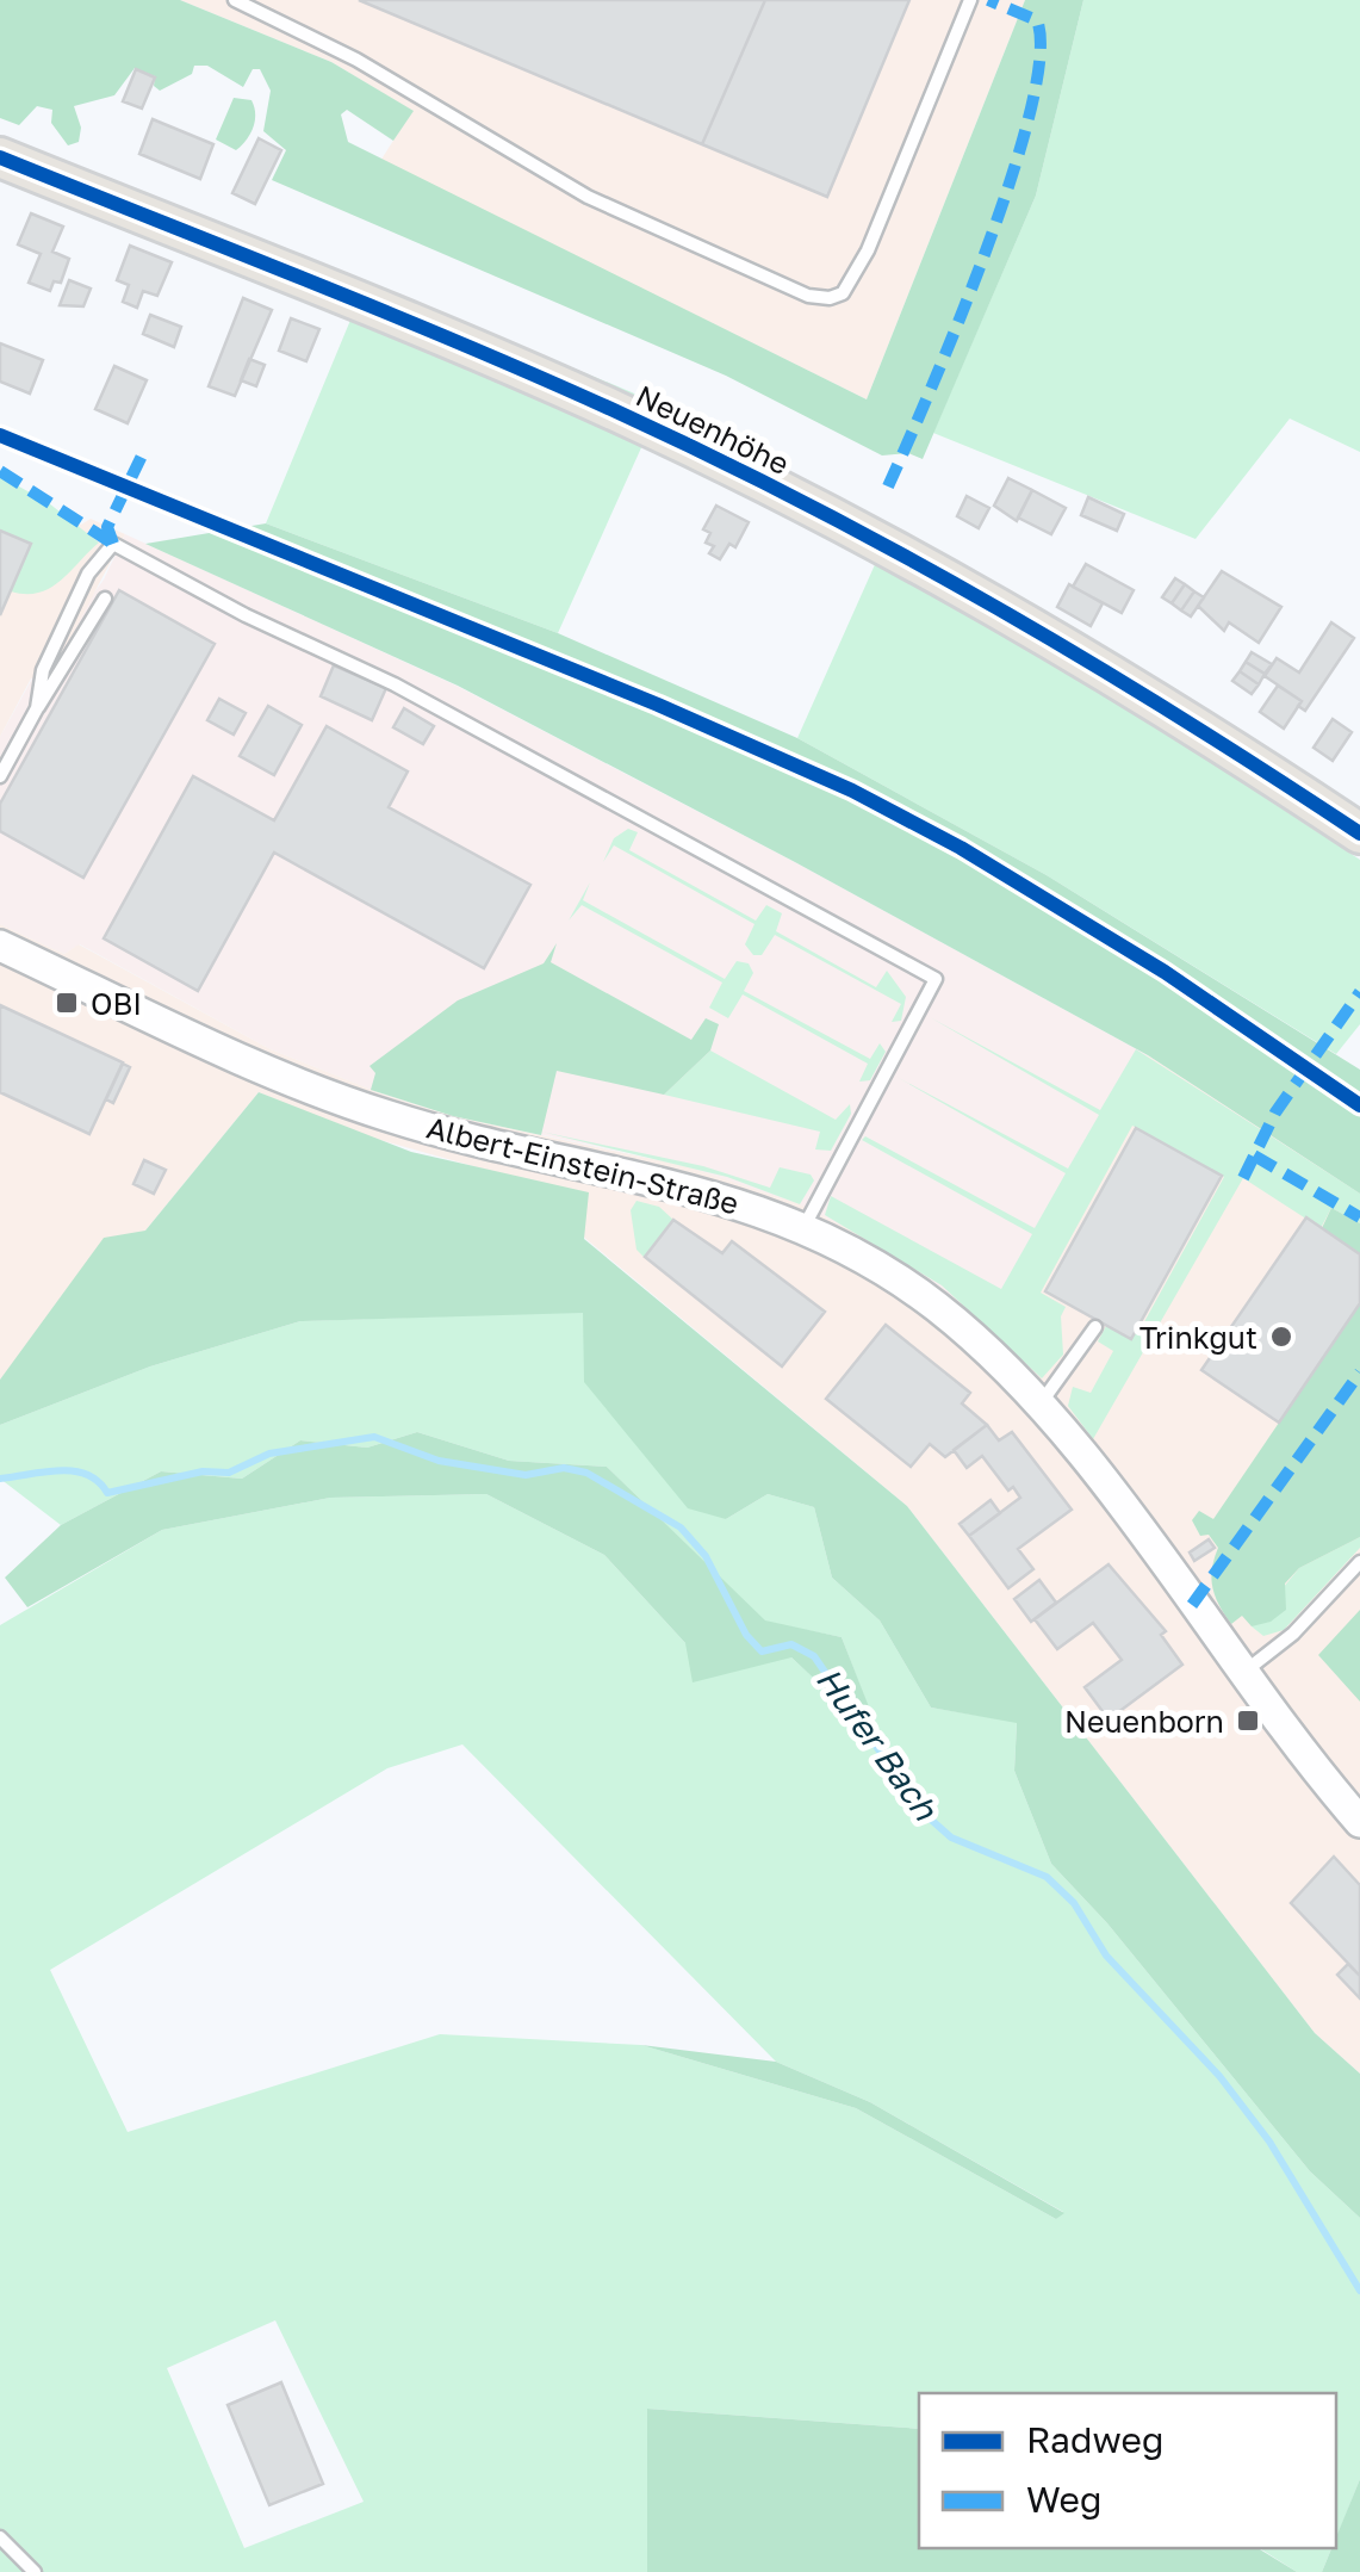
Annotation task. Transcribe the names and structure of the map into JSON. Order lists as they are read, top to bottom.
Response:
{
  "streets": {
    "main road": ["Neuenhöhe"],
    "street": ["Albert-Einstein-Straße"]
  },
  "water": ["Hufer Bach"],
  "places": {
    "transit": ["OBI", "Neuenborn"],
    "other": ["Trinkgut"]
  },
  "legend": ["Radweg", "Weg"]
}
